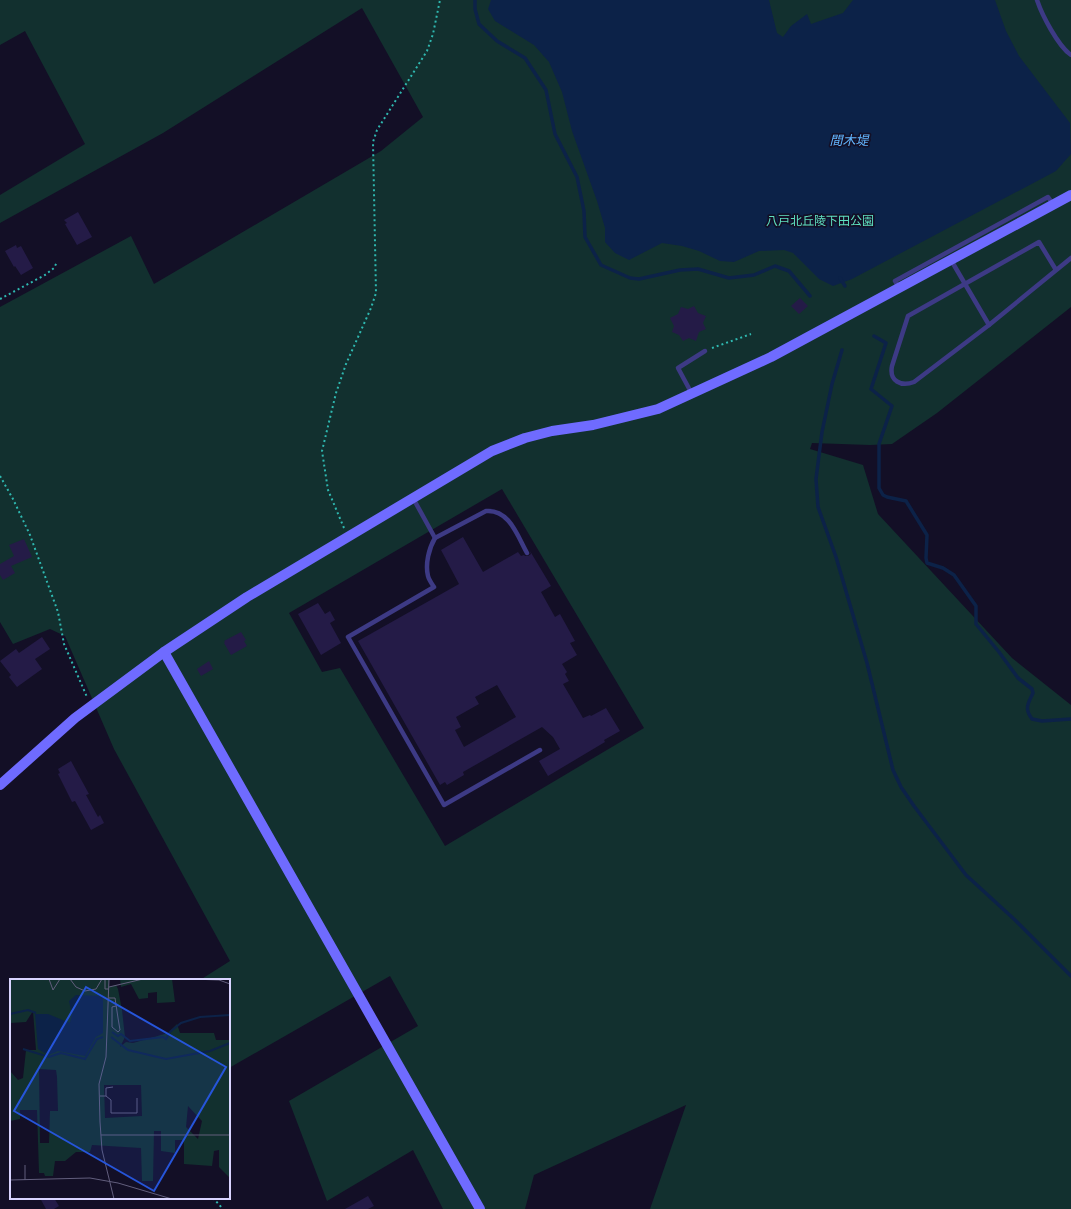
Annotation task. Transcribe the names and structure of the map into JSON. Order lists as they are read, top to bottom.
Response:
{
  "water": ["間木堤"],
  "parks": ["八戸北丘陵下田公園"]
}
